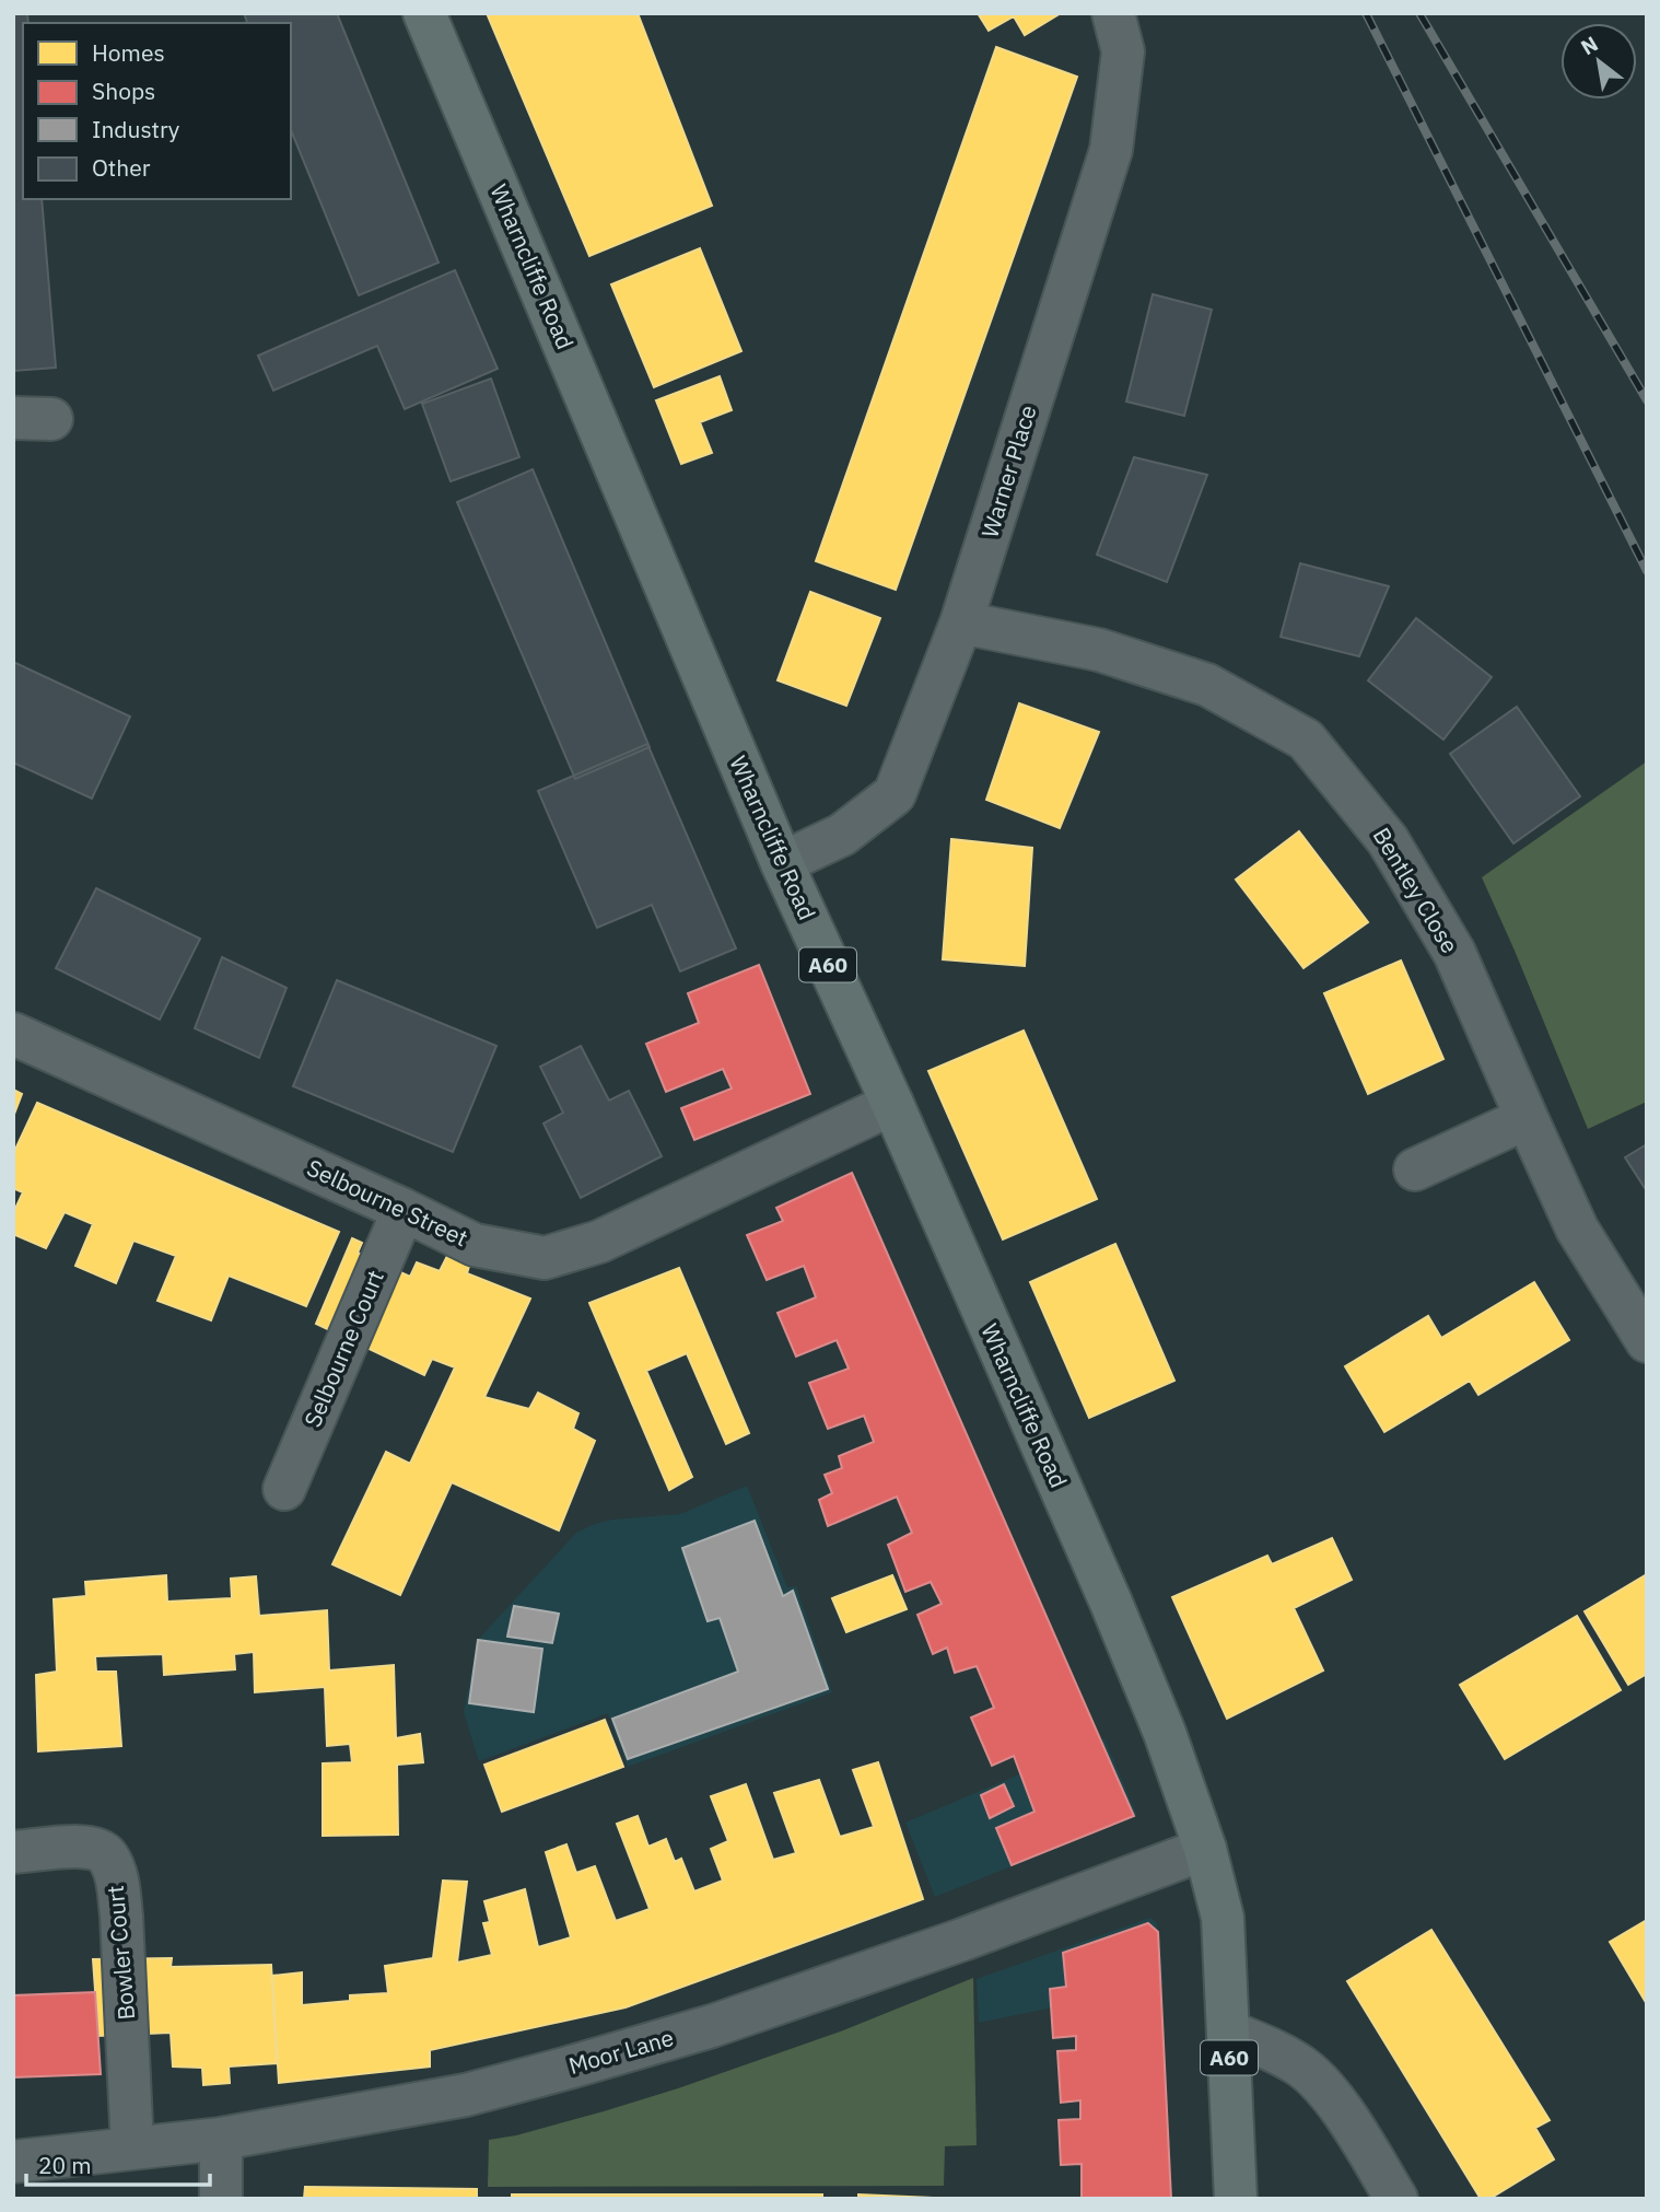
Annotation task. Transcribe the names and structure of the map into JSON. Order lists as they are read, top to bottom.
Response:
{
  "streets": {
    "main road": ["Wharncliffe Road", "A60"],
    "street": [
      "Warner Place",
      "Bentley Close",
      "Selbourne Street",
      "Selbourne Court",
      "Bowler Court",
      "Moor Lane"
    ]
  },
  "crossings": [
    ["Wharncliffe Road", "Warner Place"],
    ["Wharncliffe Road", "A60"],
    ["Wharncliffe Road", "Selbourne Street"],
    ["Wharncliffe Road", "Moor Lane"],
    ["Warner Place", "Bentley Close"],
    ["Selbourne Street", "Selbourne Court"],
    ["Bowler Court", "Moor Lane"]
  ],
  "legend": [
    "Homes",
    "Shops",
    "Industry",
    "Other"
  ],
  "scale_bar": "20 m",
  "north": "top left"
}
